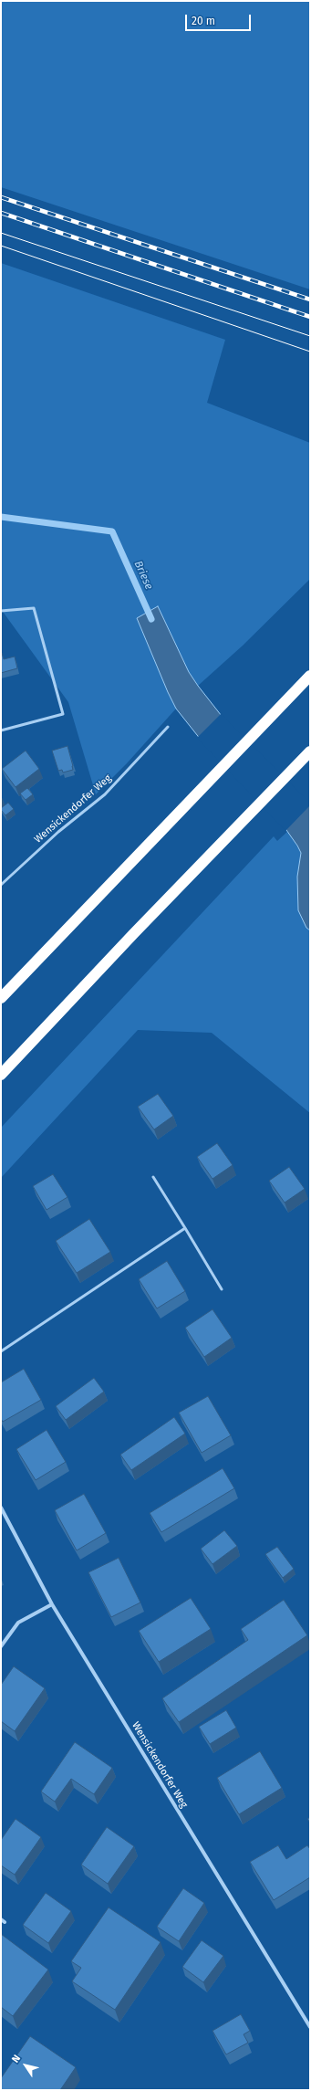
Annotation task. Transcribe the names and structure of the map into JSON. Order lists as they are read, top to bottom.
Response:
{
  "streets": {
    "street": ["Wensickendorfer Weg"]
  },
  "water": ["Briese"],
  "scale_bar": "20 m",
  "north": "top left"
}
